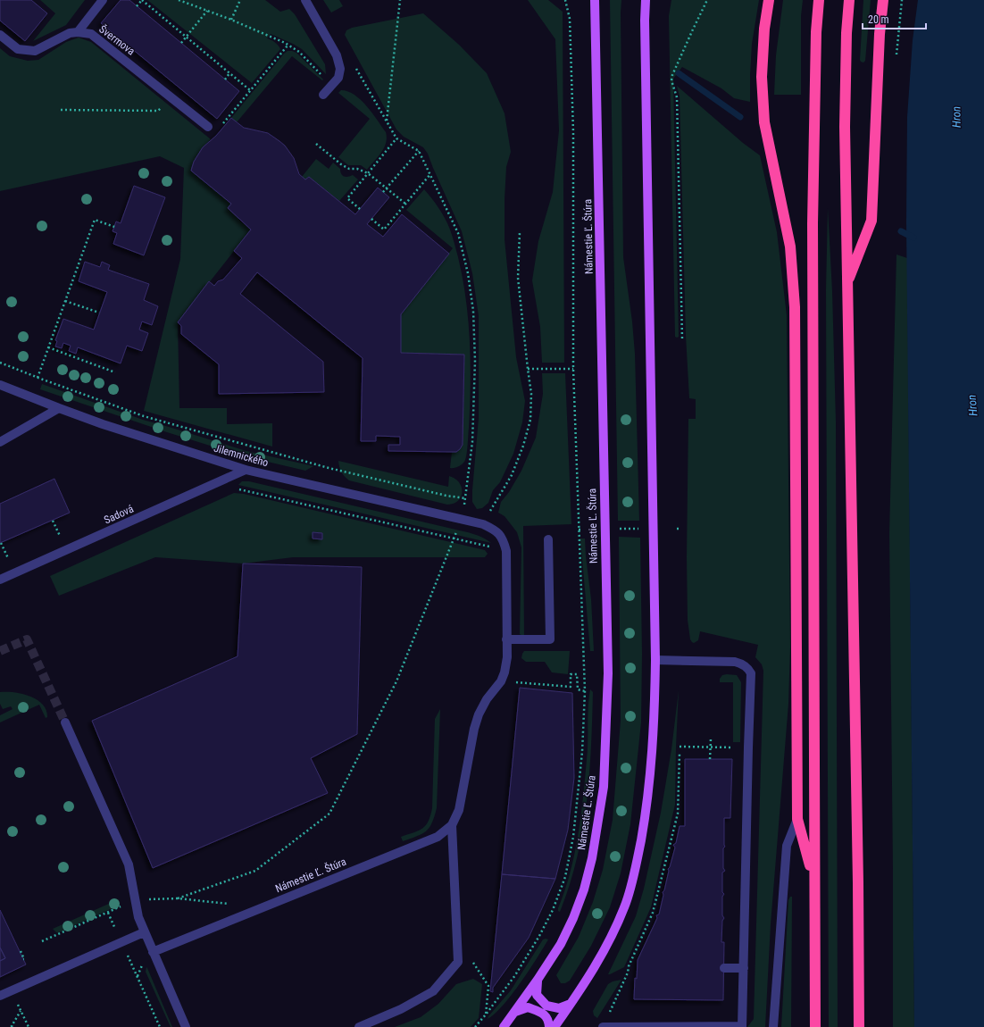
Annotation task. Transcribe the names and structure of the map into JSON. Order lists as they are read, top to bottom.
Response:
{
  "streets": {
    "main road": ["Námestie Ľ. Štúra"],
    "street": ["Švermova", "Jilemnického", "Sadová"]
  },
  "crossings": [
    ["Námestie Ľ. Štúra", "Jilemnického"],
    ["Jilemnického", "Sadová"]
  ],
  "water": ["Hron"],
  "scale_bar": "20 m"
}
